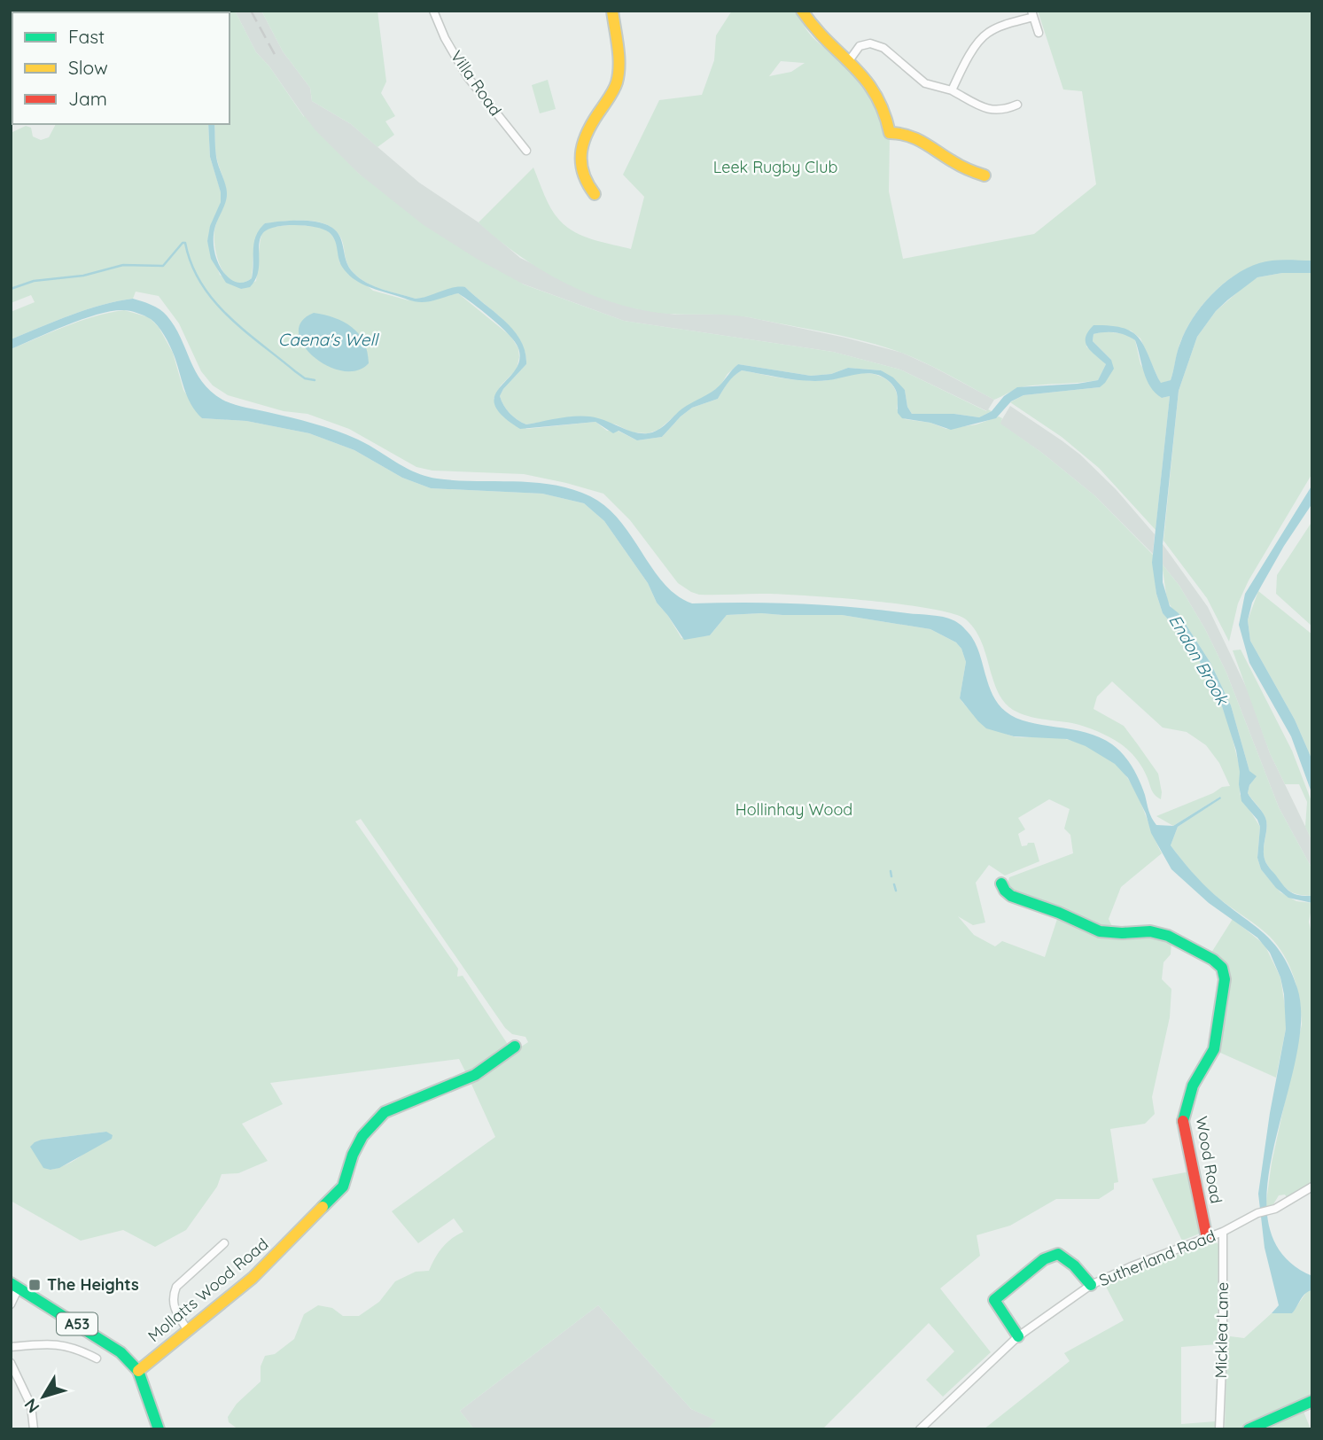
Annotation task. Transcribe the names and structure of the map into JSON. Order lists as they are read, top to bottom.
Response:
{
  "streets": {
    "main road": ["Wood Road", "Mollatts Wood Road", "A53"],
    "street": ["Villa Road", "Sutherland Road", "Micklea Lane"]
  },
  "crossings": [
    ["Wood Road", "Sutherland Road"],
    ["Sutherland Road", "Micklea Lane"],
    ["Mollatts Wood Road", "A53"]
  ],
  "water": ["Caena's Well", "Endon Brook"],
  "parks": ["Leek Rugby Club", "Hollinhay Wood"],
  "places": {
    "transit": ["The Heights"]
  },
  "legend": ["Fast", "Slow", "Jam"],
  "north": "bottom left"
}
